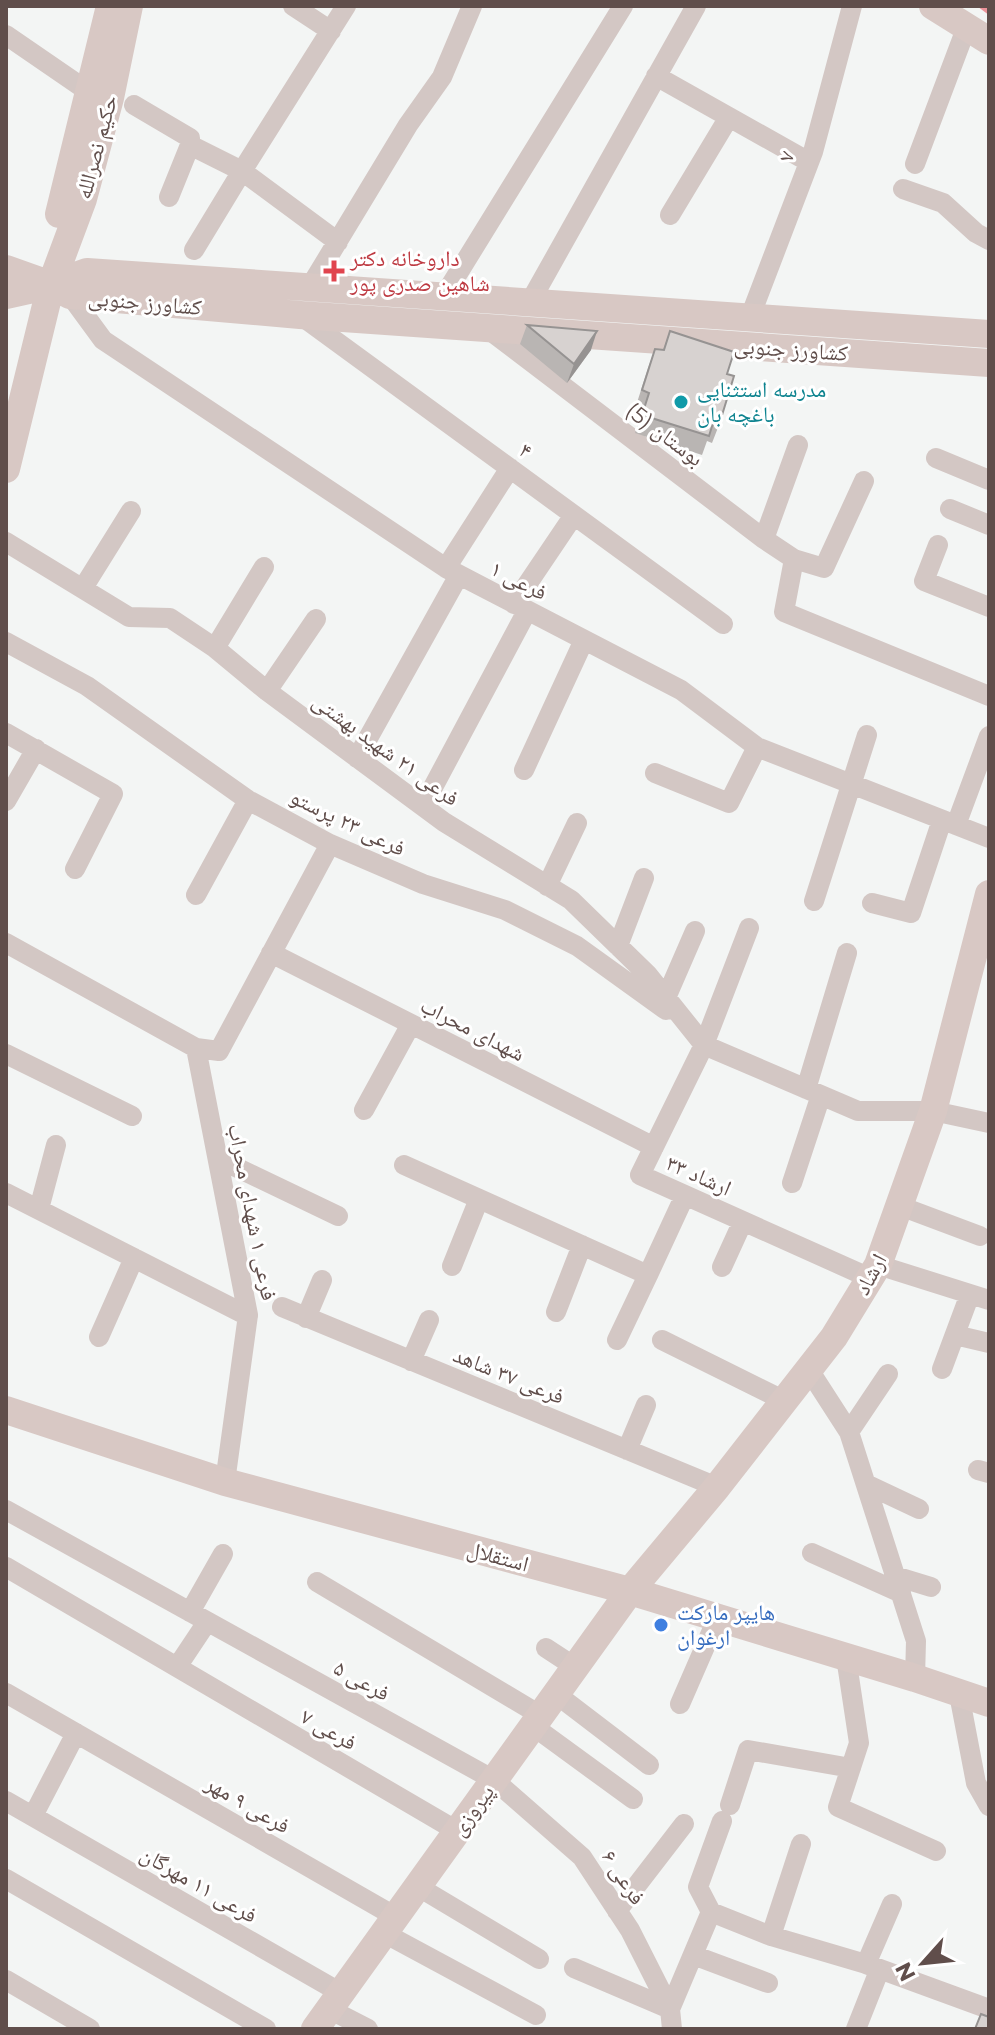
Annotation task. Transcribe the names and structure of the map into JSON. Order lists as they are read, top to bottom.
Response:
{
  "streets": {
    "street": [
      "حکیم نصرالله",
      "۷",
      "کشاورز جنوبی",
      "بوستان (5)",
      "۴",
      "فرعی ۱",
      "فرعی ۲۱ شهید بهشتی",
      "فرعی ۲۳ پرستو",
      "شهدای محراب",
      "ارشاد ۳۳",
      "فرعی ۱ شهدای محراب",
      "ارشاد",
      "فرعی ۳۷ شاهد",
      "استقلال",
      "فرعی ۵",
      "فرعی ۷",
      "فرعی ۹ مهر",
      "پیروزی",
      "فرعی ۶",
      "فرعی ۱۱ مهرگان"
    ]
  },
  "crossings": [
    ["حکیم نصرالله", "کشاورز جنوبی"],
    ["حکیم نصرالله", "فرعی ۱"],
    ["۷", "کشاورز جنوبی"],
    ["کشاورز جنوبی", "بوستان (5)"],
    ["کشاورز جنوبی", "۴"],
    ["کشاورز جنوبی", "فرعی ۱"],
    ["فرعی ۲۱ شهید بهشتی", "فرعی ۲۳ پرستو"],
    ["فرعی ۲۱ شهید بهشتی", "ارشاد ۳۳"],
    ["شهدای محراب", "ارشاد ۳۳"],
    ["ارشاد ۳۳", "ارشاد"],
    ["فرعی ۱ شهدای محراب", "استقلال"],
    ["ارشاد", "فرعی ۳۷ شاهد"],
    ["ارشاد", "استقلال"],
    ["ارشاد", "پیروزی"],
    ["استقلال", "پیروزی"],
    ["فرعی ۵", "پیروزی"],
    ["فرعی ۵", "فرعی ۶"],
    ["فرعی ۷", "پیروزی"],
    ["فرعی ۹ مهر", "پیروزی"],
    ["پیروزی", "فرعی ۶"],
    ["پیروزی", "فرعی ۱۱ مهرگان"]
  ],
  "places": {
    "health": ["داروخانه دکتر شاهین صدری پور"],
    "other": ["مدرسه استثنایی باغچه بان", "هایپر مارکت ارغوان"]
  },
  "north": "bottom left"
}
